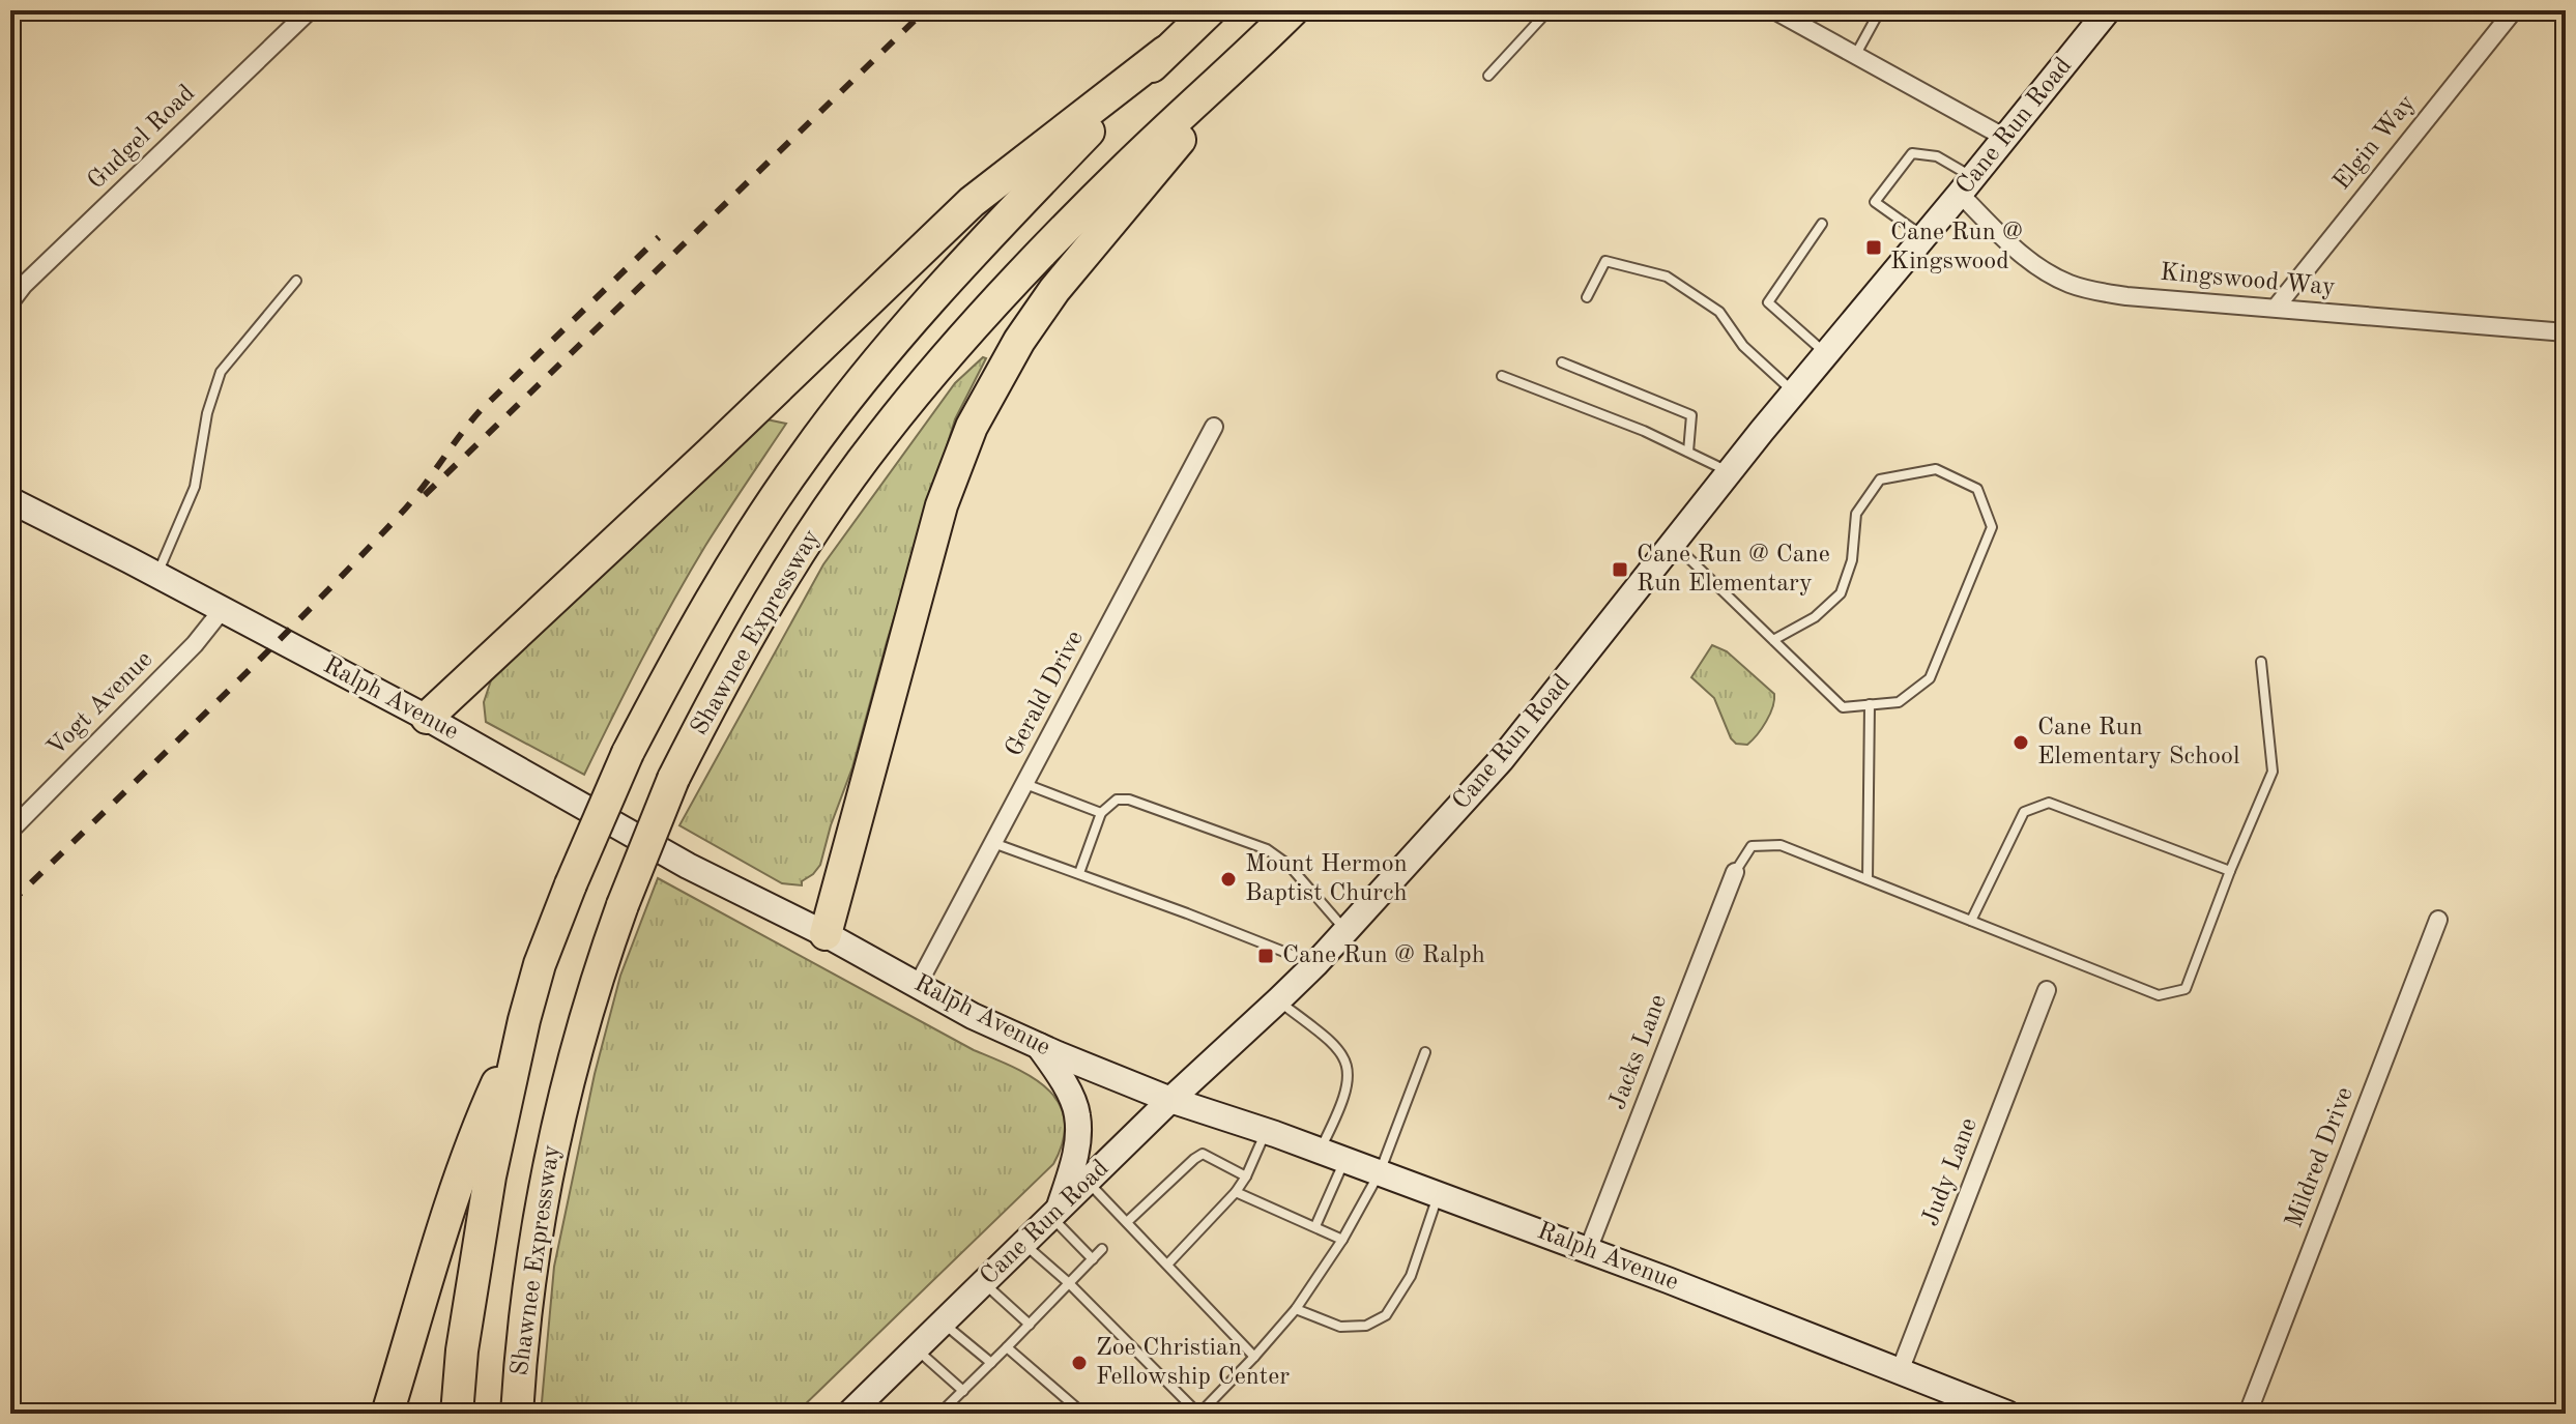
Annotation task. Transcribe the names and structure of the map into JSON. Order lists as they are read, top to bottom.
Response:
{
  "streets": {
    "highway": ["Shawnee Expressway"],
    "street": [
      "Cane Run Road",
      "Gudgel Road",
      "Elgin Way",
      "Kingswood Way",
      "Gerald Drive",
      "Ralph Avenue",
      "Vogt Avenue",
      "Jacks Lane",
      "Mildred Drive",
      "Judy Lane"
    ]
  },
  "crossings": [
    ["Cane Run Road", "Kingswood Way"],
    ["Cane Run Road", "Ralph Avenue"],
    ["Elgin Way", "Kingswood Way"],
    ["Gerald Drive", "Ralph Avenue"],
    ["Ralph Avenue", "Vogt Avenue"],
    ["Ralph Avenue", "Jacks Lane"],
    ["Ralph Avenue", "Judy Lane"]
  ],
  "places": {
    "transit": ["Cane Run @ Kingswood", "Cane Run @ Cane Run Elementary", "Cane Run @ Ralph"],
    "other": ["Cane Run Elementary School", "Mount Hermon Baptist Church", "Zoe Christian Fellowship Center"]
  }
}
